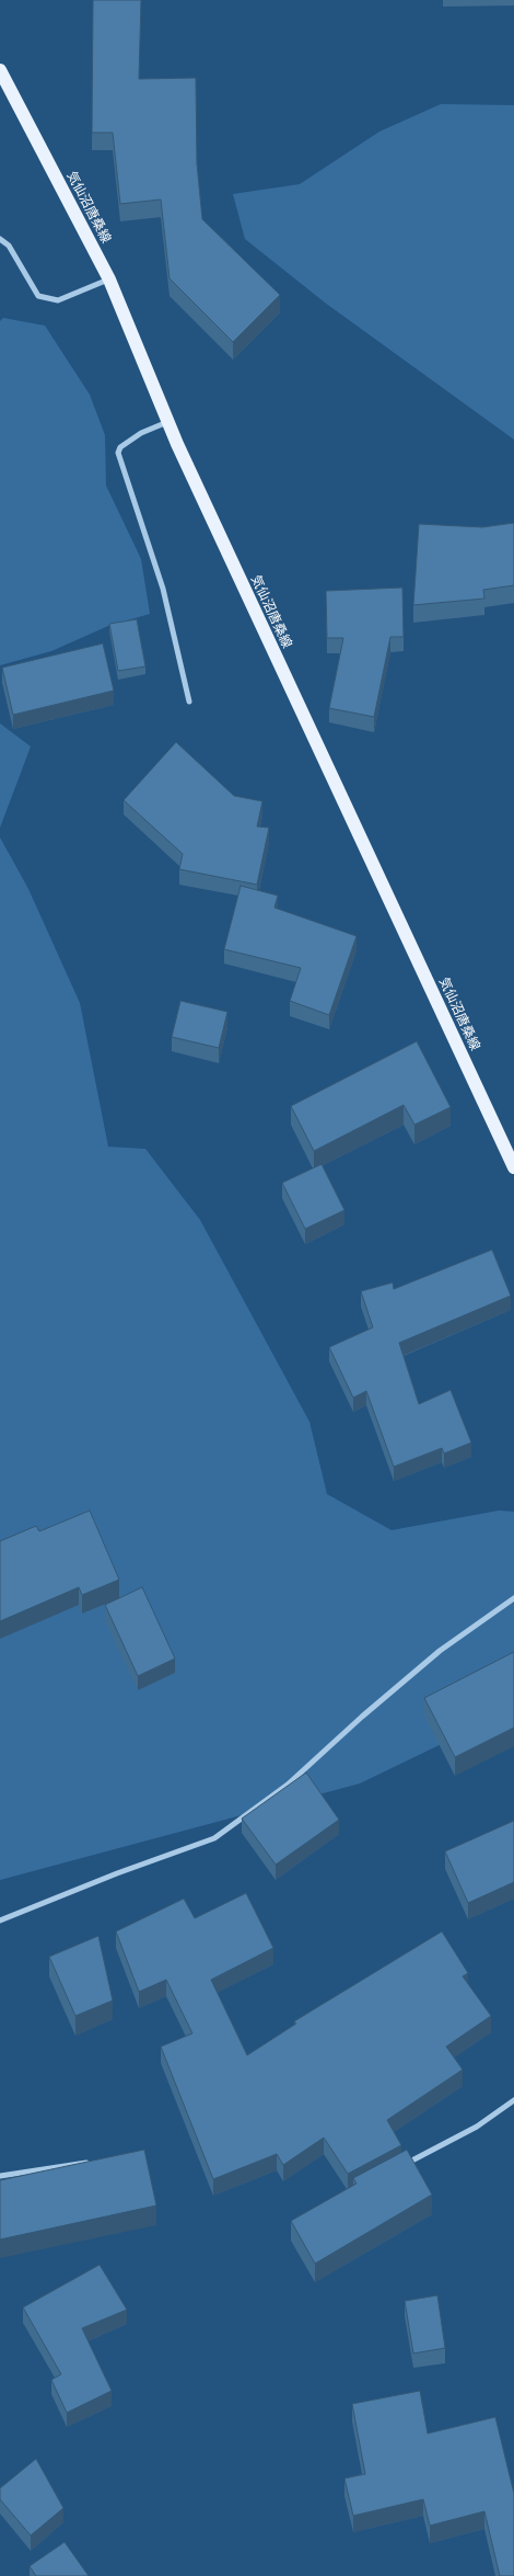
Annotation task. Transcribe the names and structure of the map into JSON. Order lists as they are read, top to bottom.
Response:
{
  "streets": {
    "main road": ["気仙沼唐桑線"]
  }
}
